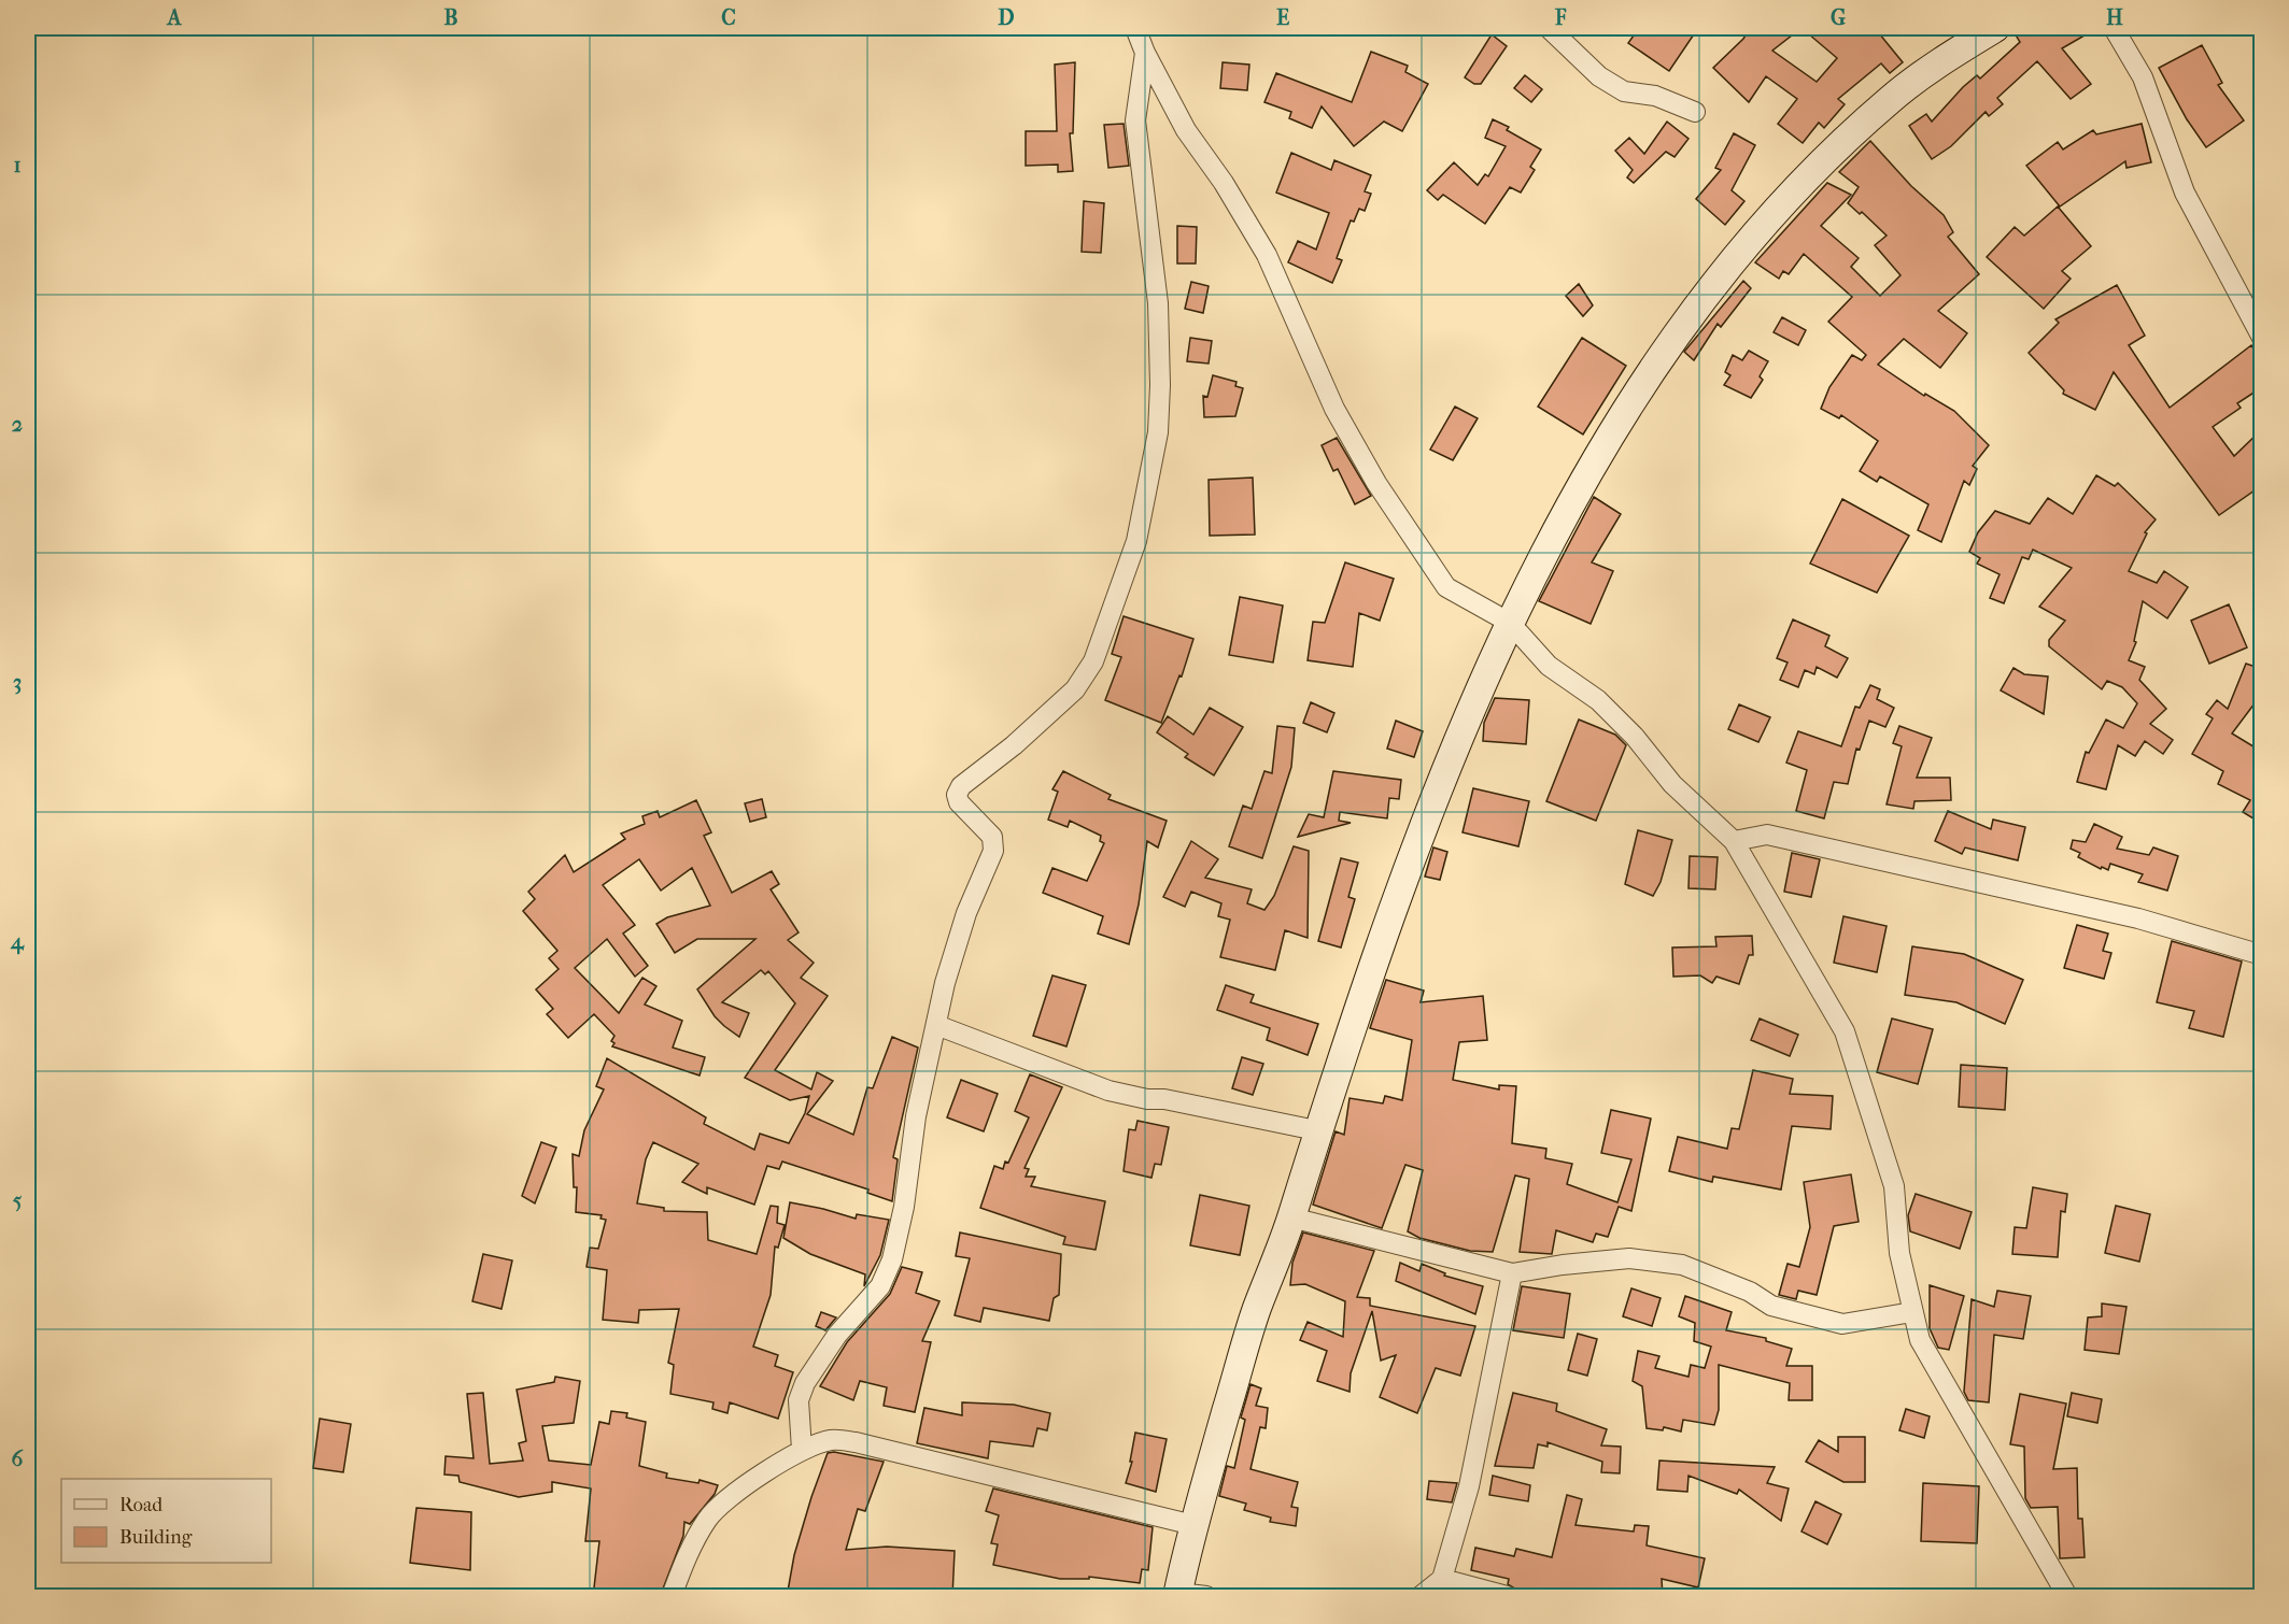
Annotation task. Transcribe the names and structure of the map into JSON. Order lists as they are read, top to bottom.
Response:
{
  "legend": ["Road", "Building"],
  "grid": {
    "columns": [
      "A",
      "B",
      "C",
      "D",
      "E",
      "F",
      "G",
      "H"
    ],
    "rows": [
      "1",
      "2",
      "3",
      "4",
      "5",
      "6"
    ]
  }
}
